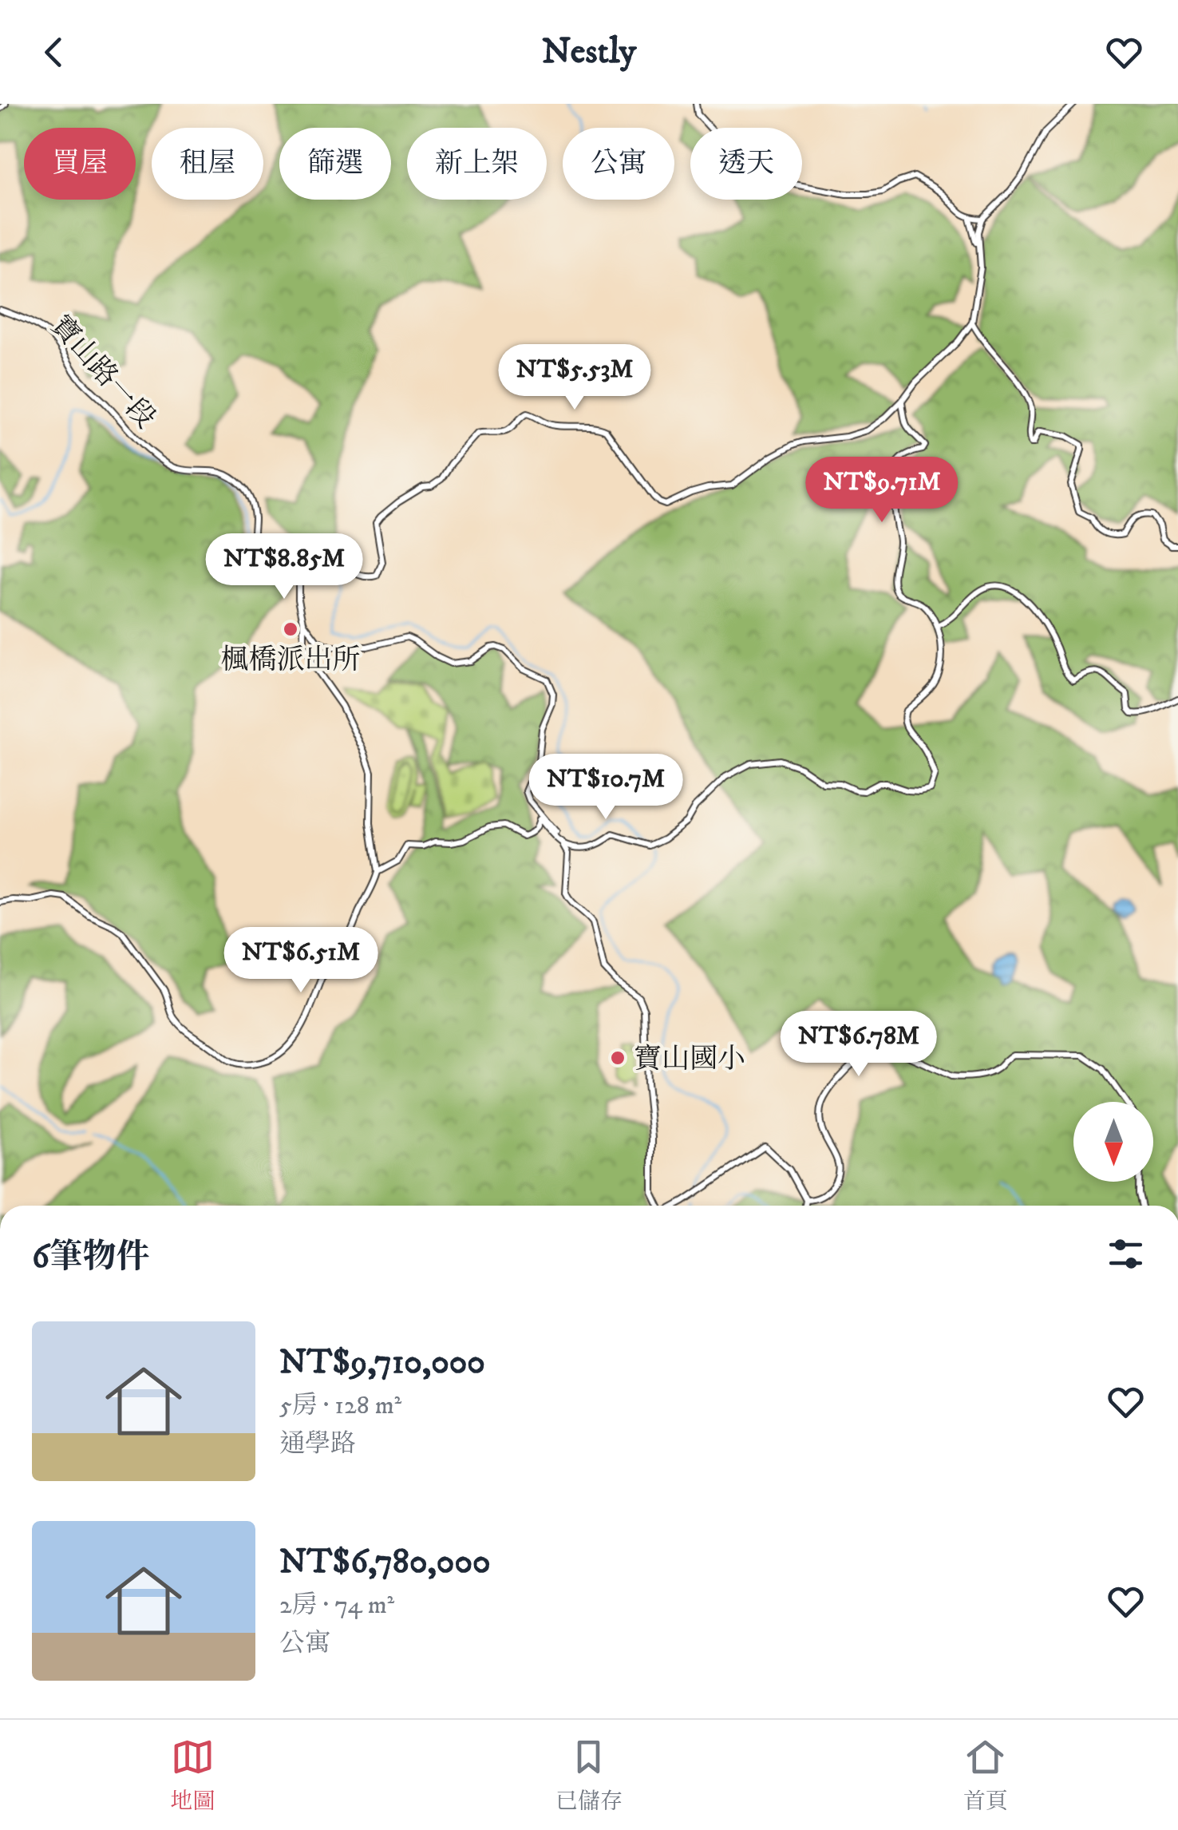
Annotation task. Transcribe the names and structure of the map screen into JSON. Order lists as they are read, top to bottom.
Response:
{
  "streets": {
    "street": ["寶山路一段"]
  },
  "places": ["楓橋派出所", "寶山國小"],
  "north": "bottom",
  "page": {
    "header": "Nestly",
    "chip": [
      "買屋",
      "租屋",
      "篩選",
      "新上架",
      "公寓",
      "透天"
    ],
    "price": [
      "NT$5.53M",
      "NT$9.71M",
      "NT$8.85M",
      "NT$10.7M",
      "NT$6.51M",
      "NT$6.78M"
    ],
    "heading": "6筆物件",
    "list": [
      {
        "name": "NT$9,710,000",
        "note": "5房 · 128 m² · 通學路"
      },
      {
        "name": "NT$6,780,000",
        "note": "2房 · 74 m² · 公寓"
      }
    ],
    "tabs": ["地圖", "已儲存", "首頁"]
  }
}
